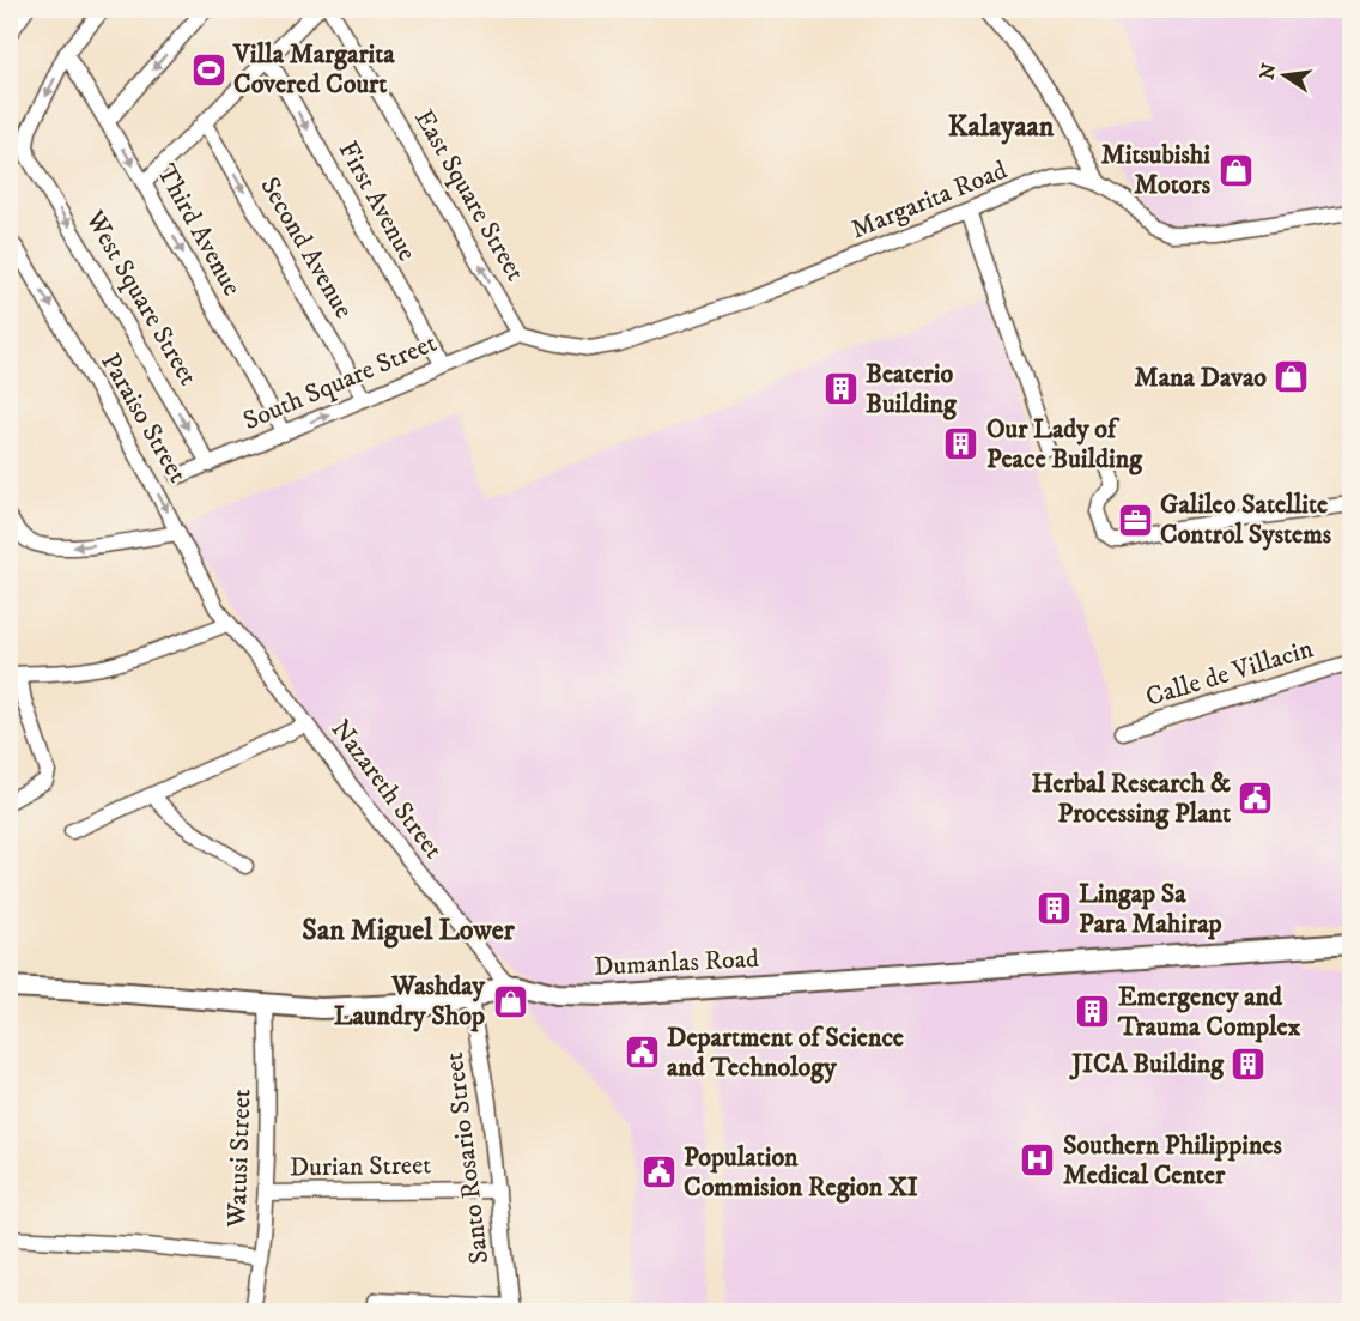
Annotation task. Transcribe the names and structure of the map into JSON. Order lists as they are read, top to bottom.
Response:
{
  "streets": {
    "main road": ["Dumanlas Road"],
    "street": [
      "East Square Street",
      "Margarita Road",
      "First Avenue",
      "Third Avenue",
      "Second Avenue",
      "West Square Street",
      "South Square Street",
      "Paraiso Street",
      "Calle de Villacin",
      "Nazareth Street",
      "Watusi Street",
      "Santo Rosario Street",
      "Durian Street"
    ]
  },
  "crossings": [
    ["East Square Street", "Margarita Road"],
    ["East Square Street", "South Square Street"],
    ["Margarita Road", "South Square Street"],
    ["First Avenue", "South Square Street"],
    ["Third Avenue", "West Square Street"],
    ["Third Avenue", "South Square Street"],
    ["Second Avenue", "South Square Street"],
    ["West Square Street", "South Square Street"],
    ["Paraiso Street", "Nazareth Street"],
    ["Nazareth Street", "Dumanlas Road"],
    ["Watusi Street", "Durian Street"],
    ["Santo Rosario Street", "Durian Street"]
  ],
  "one_way": [
    "East Square Street",
    "First Avenue",
    "Third Avenue",
    "Second Avenue",
    "West Square Street",
    "Paraiso Street"
  ],
  "districts": ["Kalayaan", "San Miguel Lower"],
  "places": {
    "sports": ["Villa Margarita Covered Court"],
    "shop": ["Mitsubishi Motors", "Mana Davao", "Washday Laundry Shop"],
    "building": [
      "Beaterio Building",
      "Our Lady of Peace Building",
      "Lingap Sa Para Mahirap",
      "Emergency and Trauma Complex",
      "JICA Building"
    ],
    "office": ["Galileo Satellite Control Systems"],
    "public building": ["Herbal Research & Processing Plant", "Department of Science and Technology", "Population Commision Region XI"],
    "hospital": ["Southern Philippines Medical Center"]
  },
  "north": "left"
}
